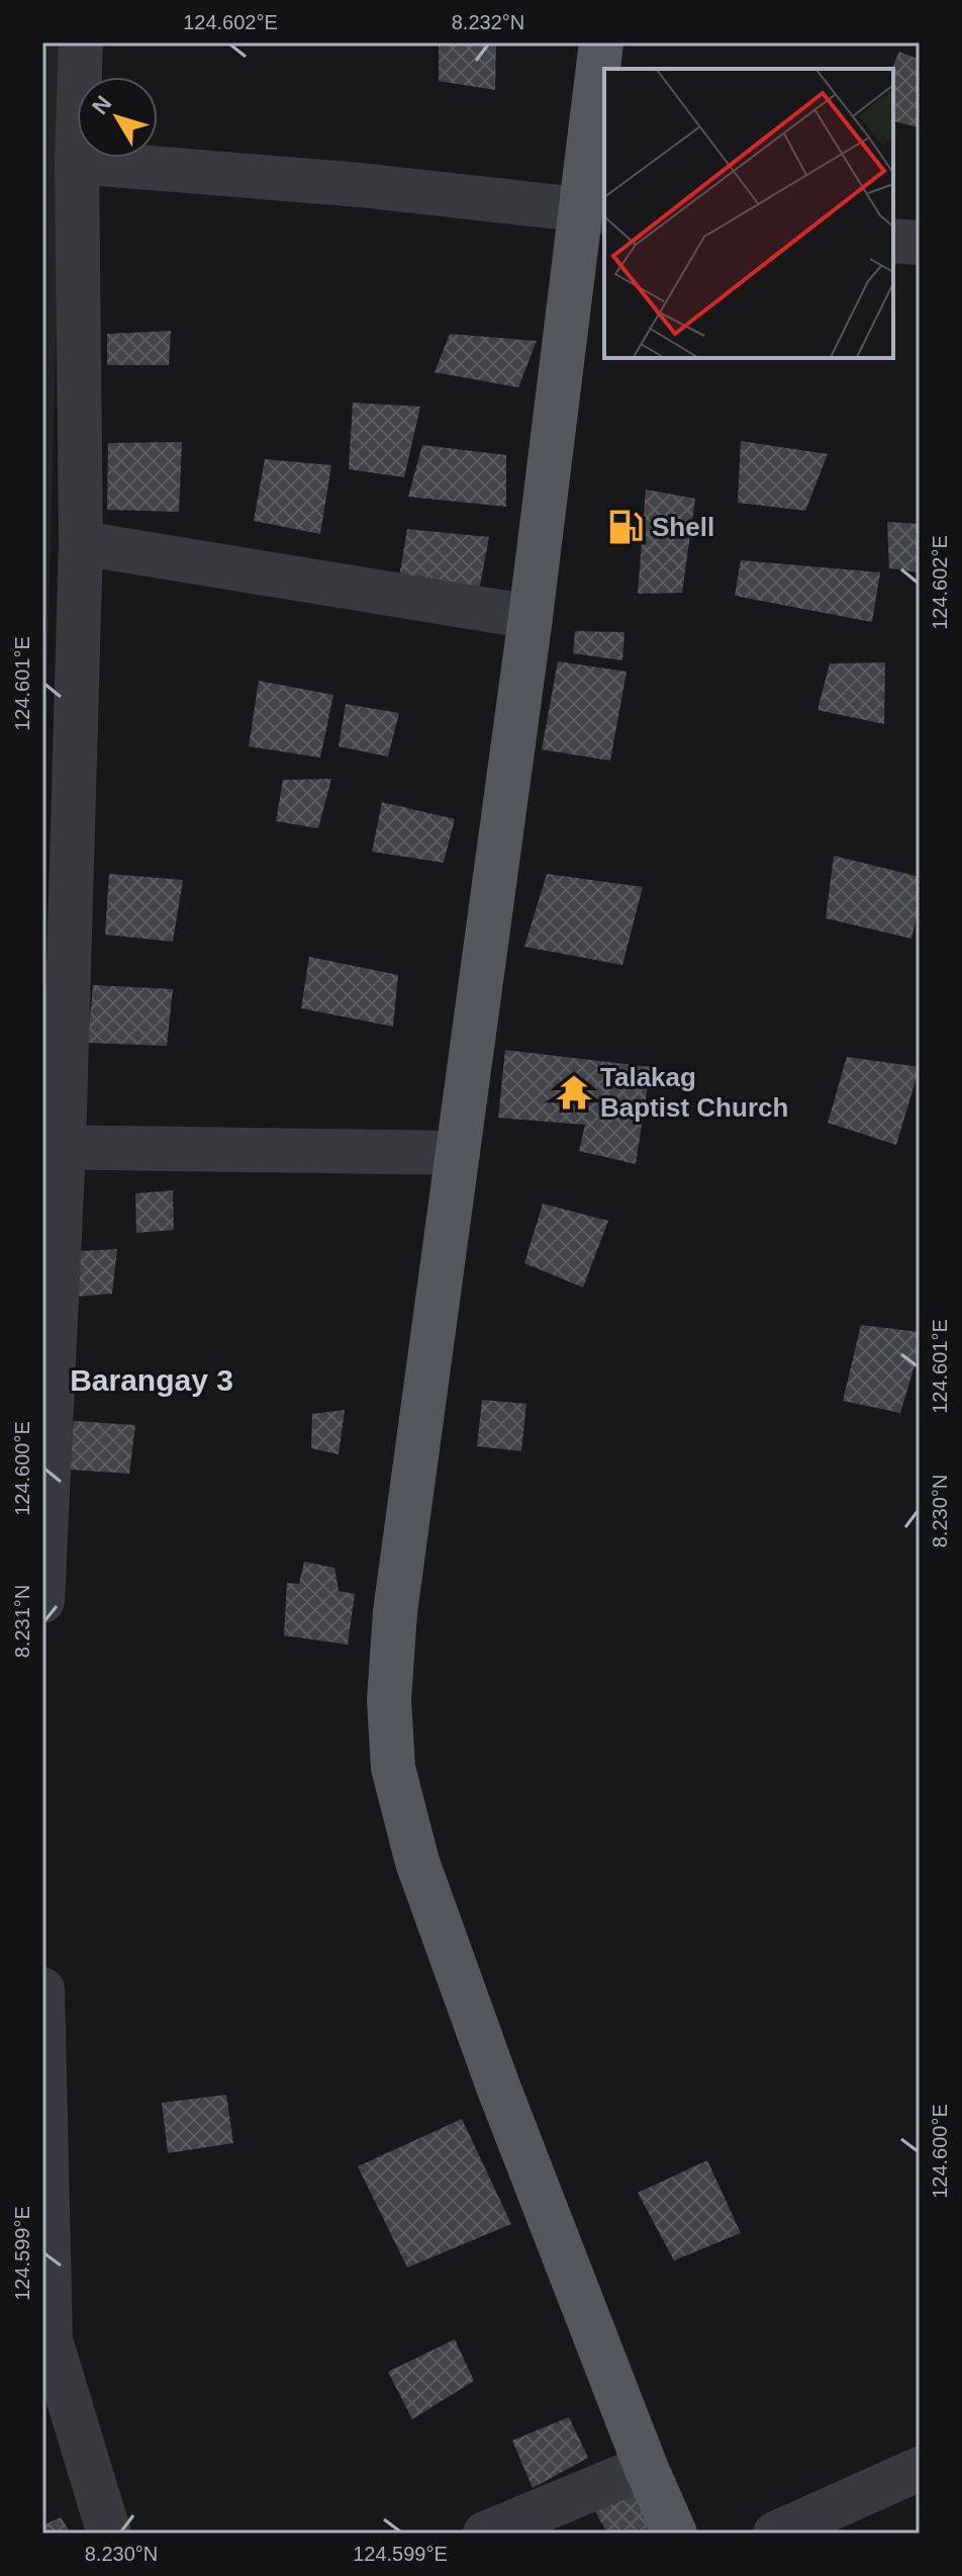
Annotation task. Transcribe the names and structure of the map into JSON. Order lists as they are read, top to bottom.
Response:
{
  "districts": ["Barangay 3"],
  "places": {
    "fuel station": ["Shell"],
    "temple": ["Talakag Baptist Church"]
  },
  "north": "top left",
  "coordinates": [
    "124.602°E",
    "8.232°N",
    "124.601°E",
    "124.600°E",
    "8.230°N",
    "8.231°N",
    "124.599°E"
  ]
}
